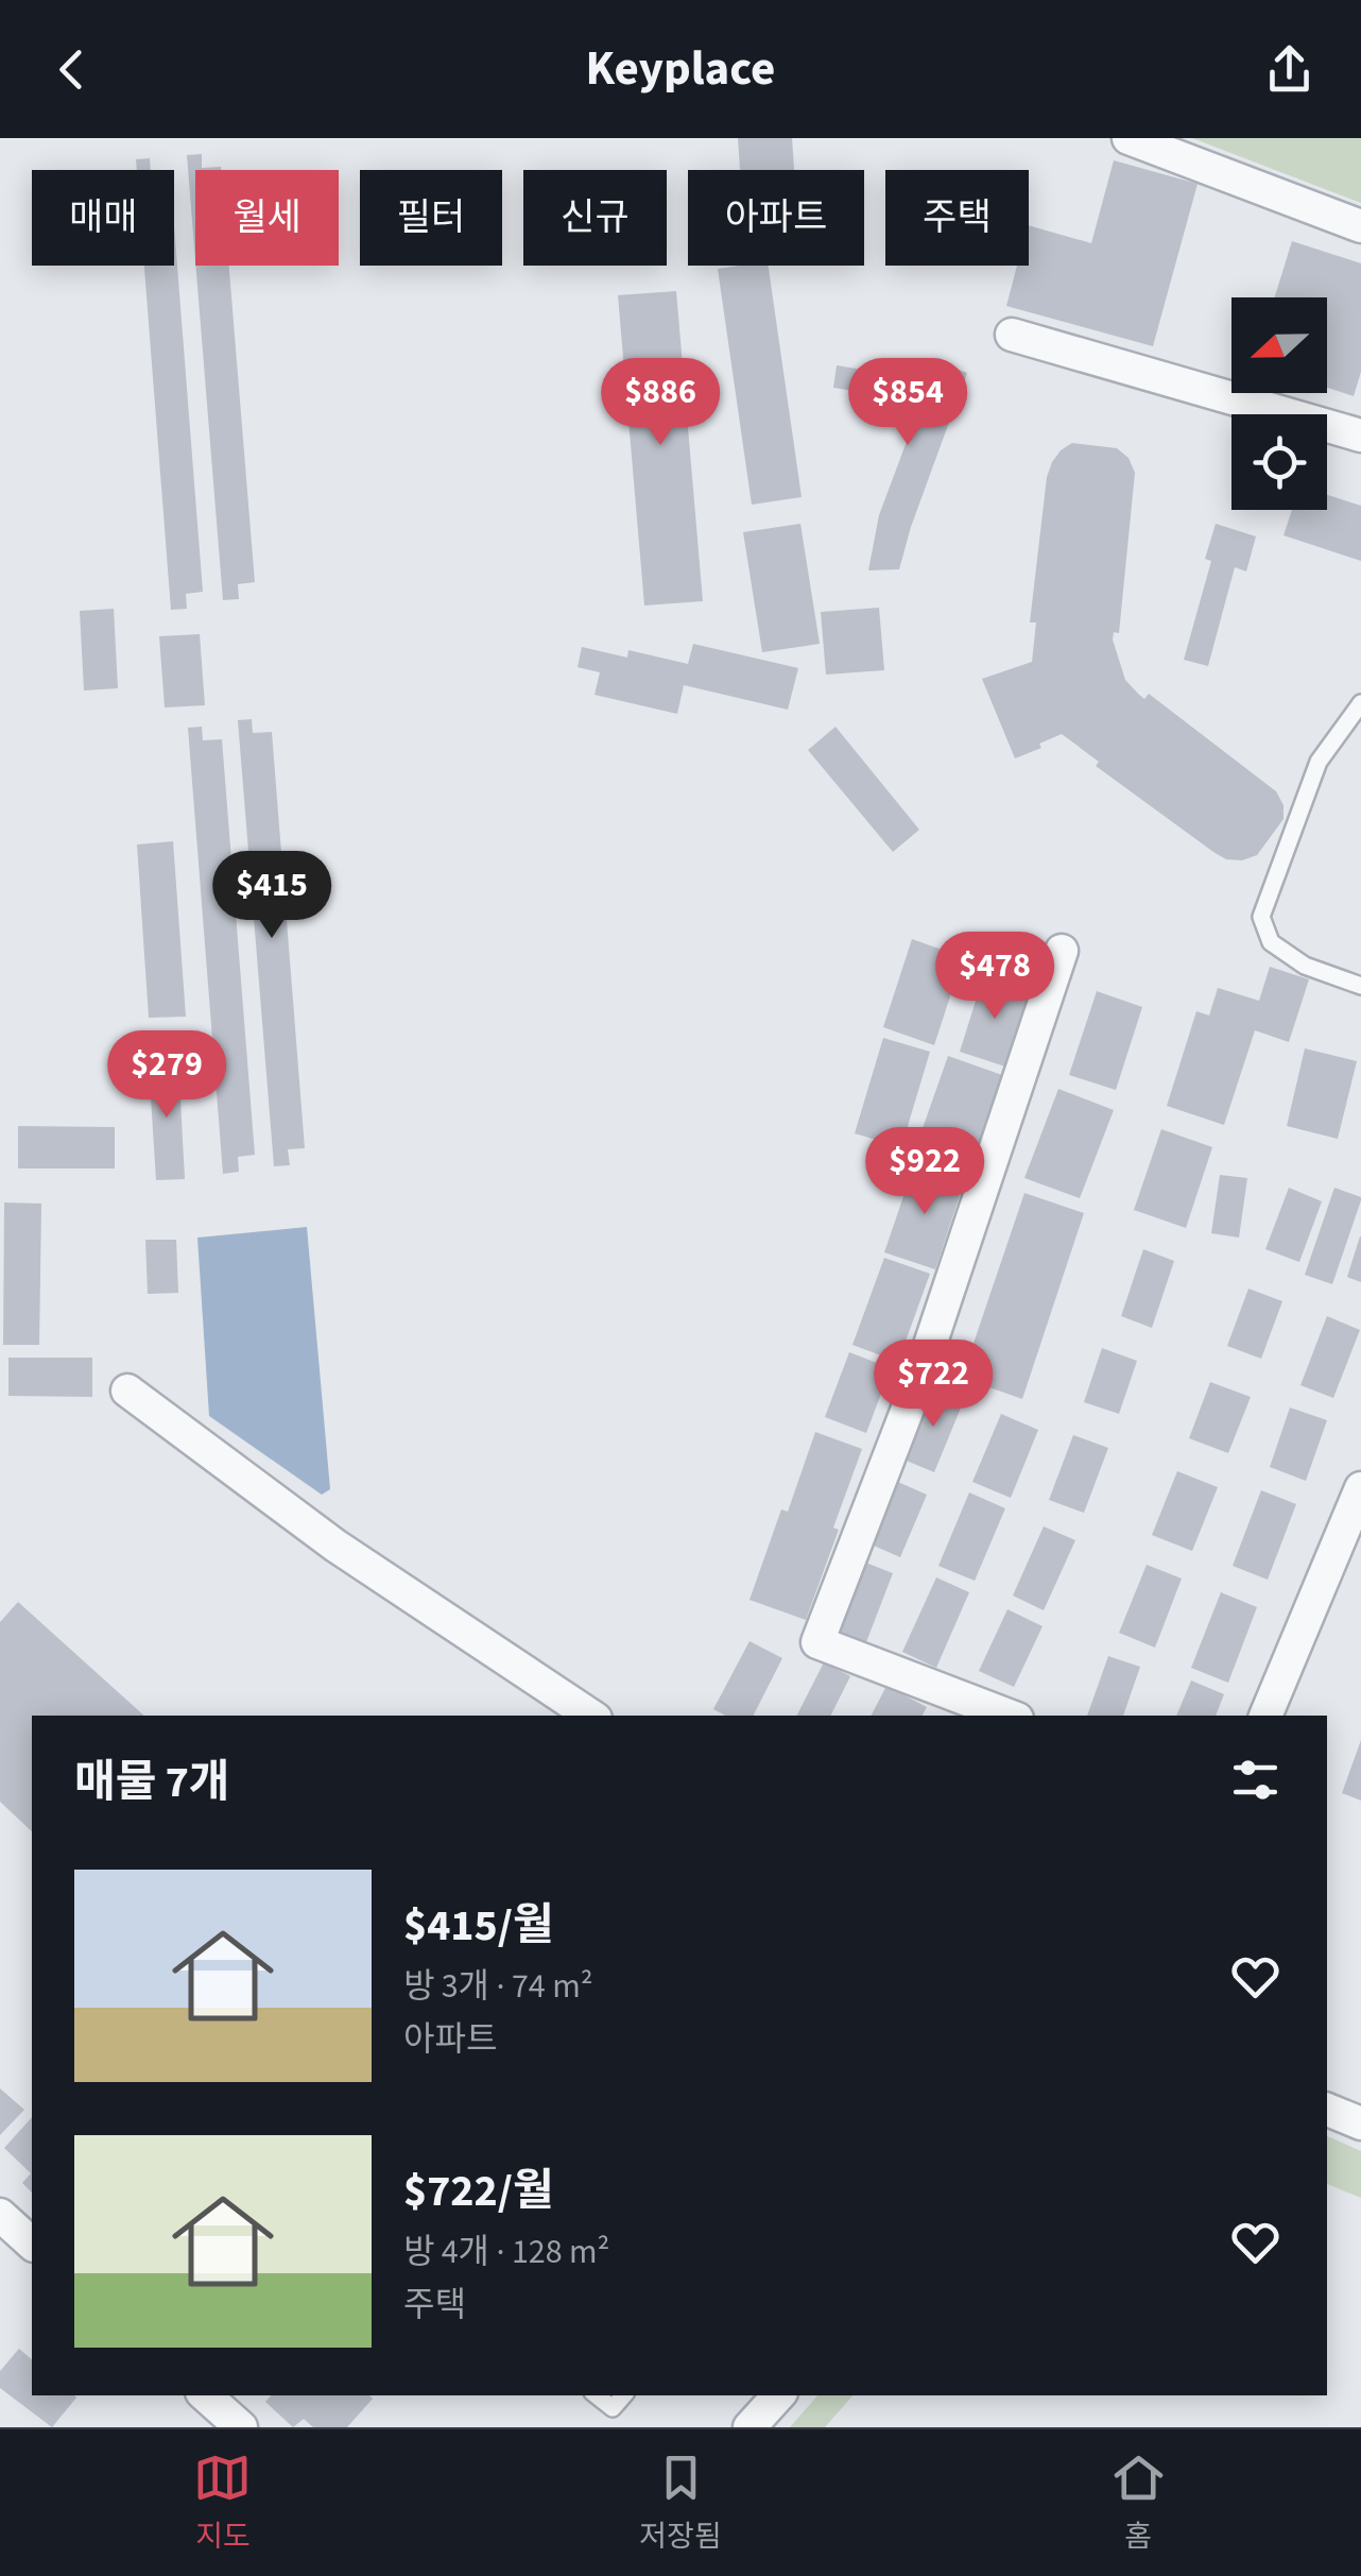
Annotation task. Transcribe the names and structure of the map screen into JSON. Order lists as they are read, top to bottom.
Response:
{
  "north": "left",
  "page": {
    "header": "Keyplace",
    "chip": [
      "매매",
      "월세",
      "필터",
      "신규",
      "아파트",
      "주택"
    ],
    "price": [
      "$886",
      "$854",
      "$415",
      "$478",
      "$279",
      "$922",
      "$722"
    ],
    "heading": "매물 7개",
    "list": [
      {
        "name": "$415/월",
        "note": "방 3개 · 74 m² · 아파트"
      },
      {
        "name": "$722/월",
        "note": "방 4개 · 128 m² · 주택"
      }
    ],
    "tabs": ["지도", "저장됨", "홈"]
  }
}
